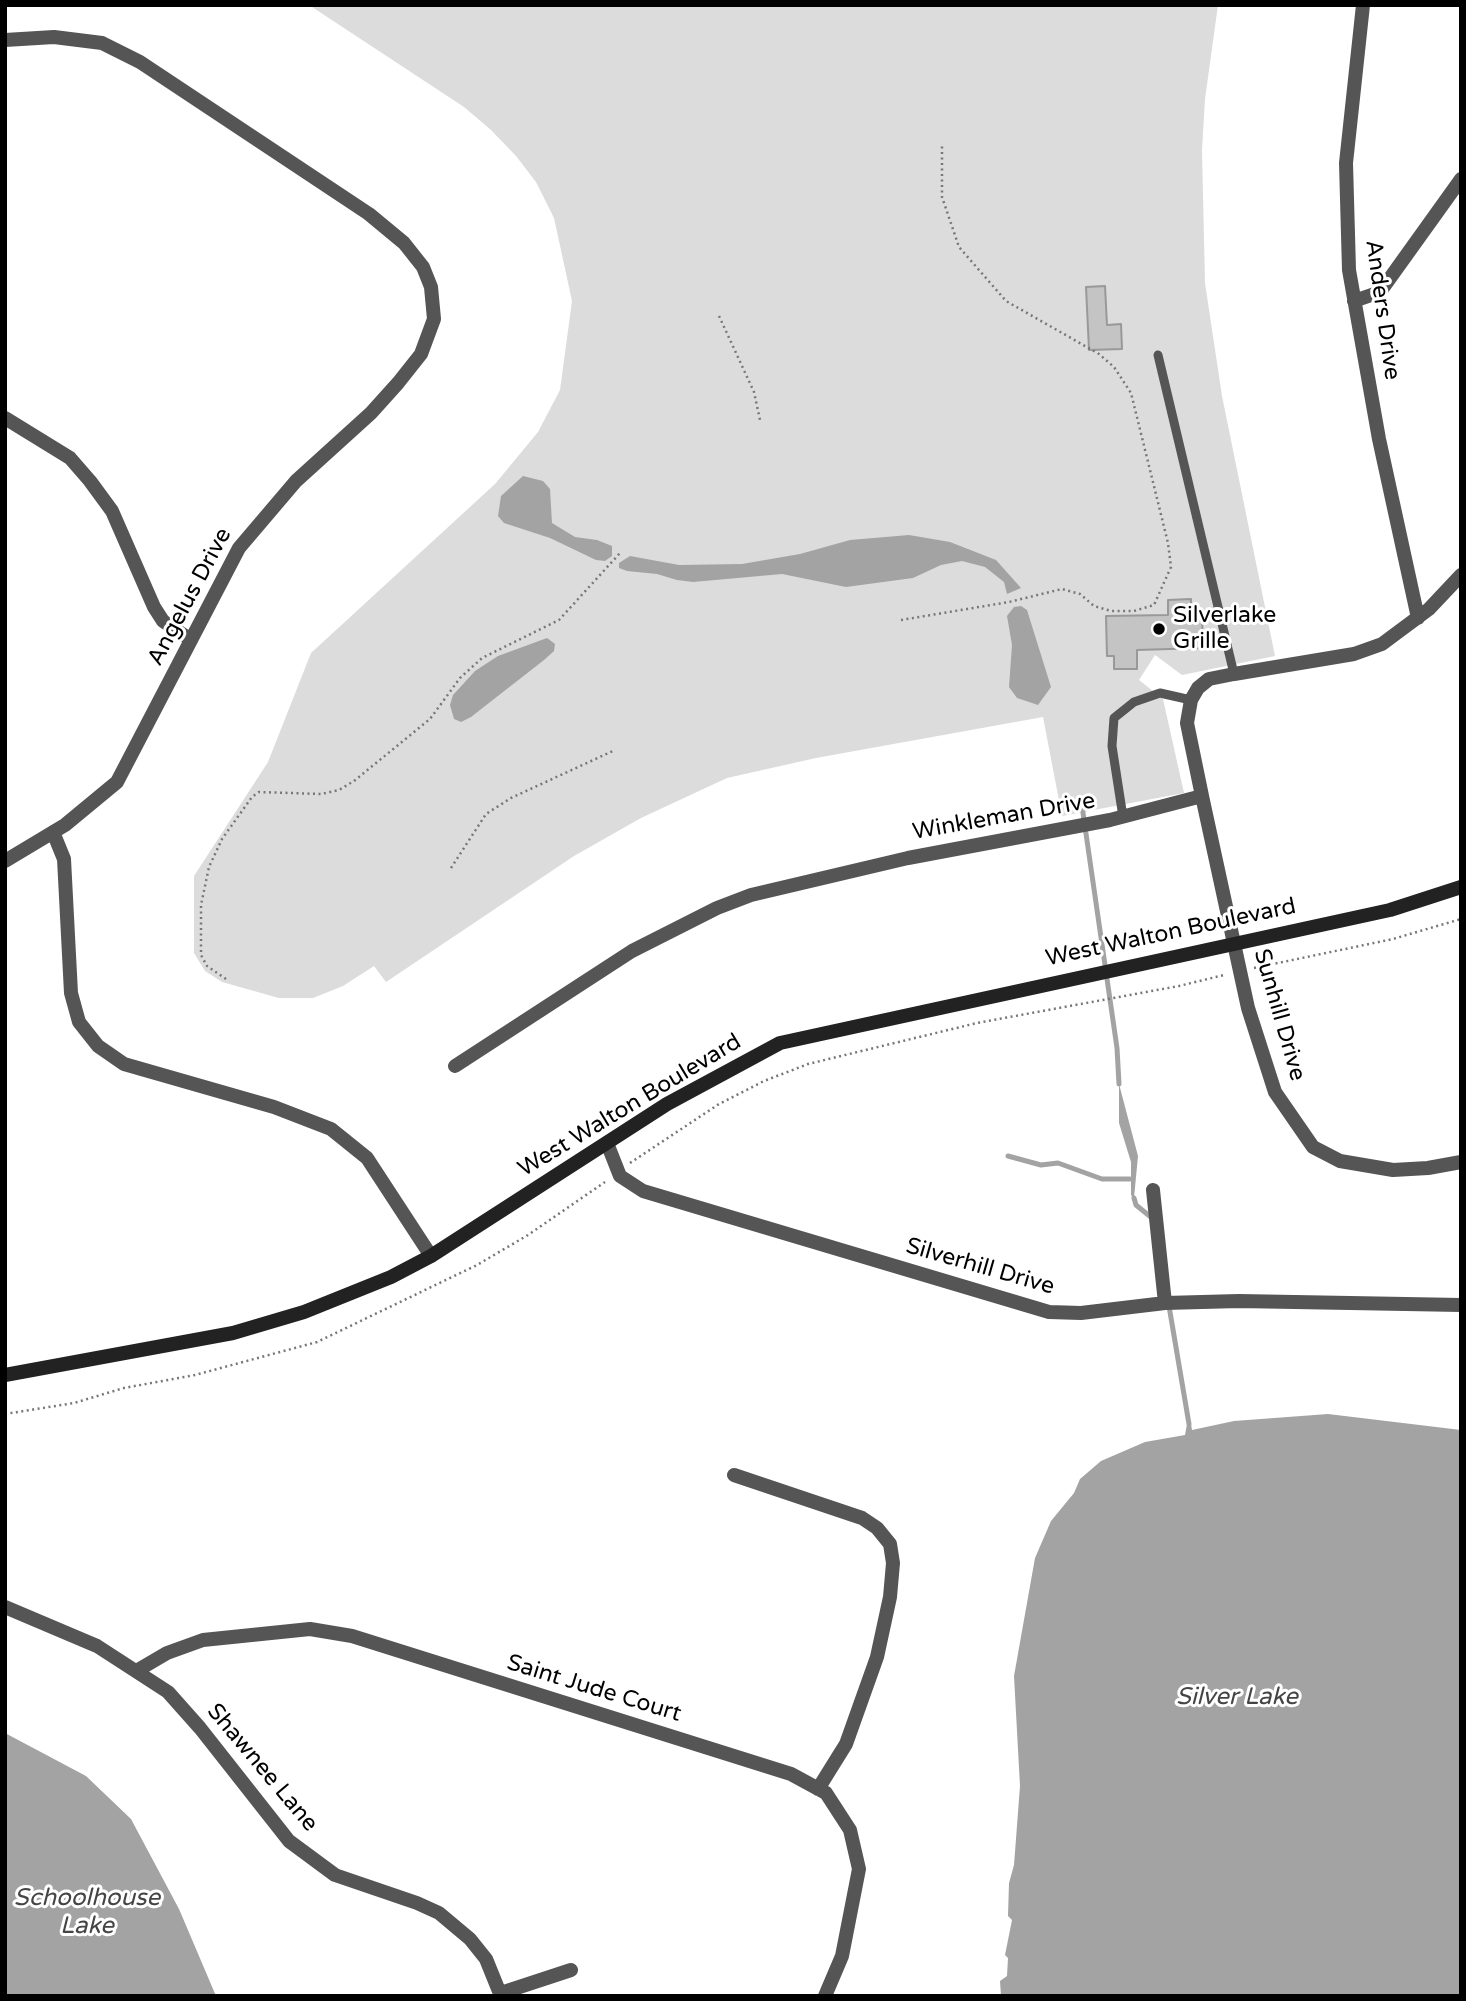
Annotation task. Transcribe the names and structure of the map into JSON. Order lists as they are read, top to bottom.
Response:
{
  "streets": {
    "main road": ["West Walton Boulevard"],
    "street": [
      "Anders Drive",
      "Angelus Drive",
      "Winkleman Drive",
      "Sunhill Drive",
      "Silverhill Drive",
      "Saint Jude Court",
      "Shawnee Lane"
    ]
  },
  "crossings": [
    ["Winkleman Drive", "Sunhill Drive"],
    ["West Walton Boulevard", "Sunhill Drive"],
    ["Saint Jude Court", "Shawnee Lane"]
  ],
  "water": ["Silver Lake", "Schoolhouse Lake"],
  "places": ["Silverlake Grille"]
}
